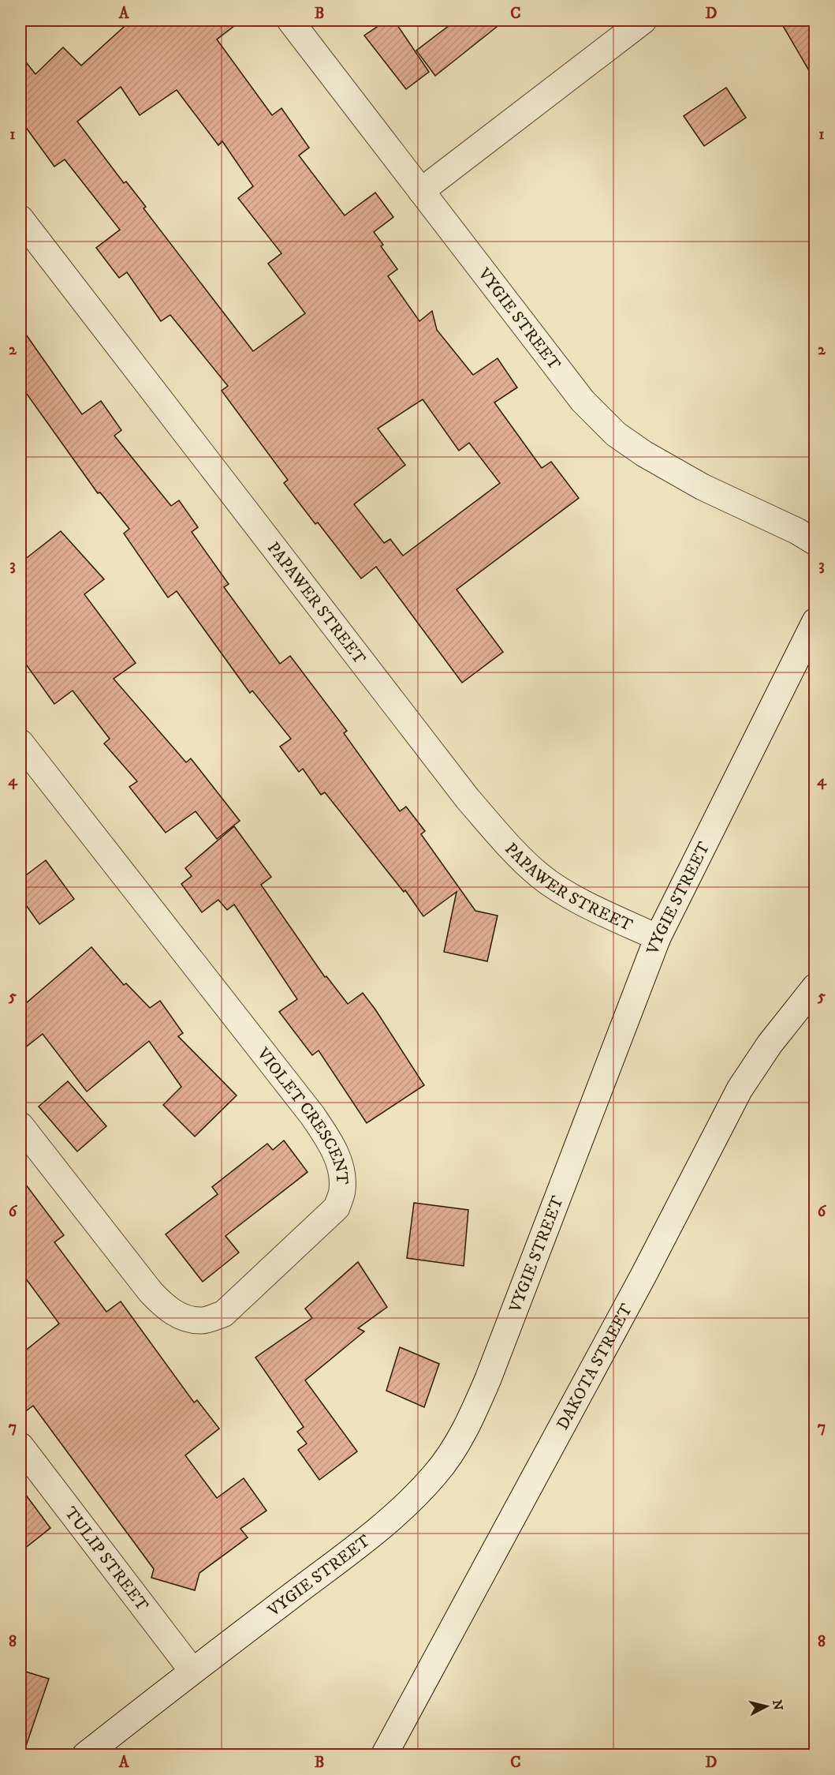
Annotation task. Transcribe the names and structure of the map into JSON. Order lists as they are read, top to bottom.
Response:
{
  "streets": {
    "street": [
      "VYGIE STREET",
      "PAPAWER STREET",
      "VIOLET CRESCENT",
      "DAKOTA STREET",
      "TULIP STREET"
    ]
  },
  "crossings": [
    ["VYGIE STREET", "PAPAWER STREET"],
    ["VYGIE STREET", "TULIP STREET"]
  ],
  "north": "right",
  "grid": {
    "columns": [
      "A",
      "B",
      "C",
      "D"
    ],
    "rows": [
      "1",
      "2",
      "3",
      "4",
      "5",
      "6",
      "7",
      "8"
    ]
  }
}
